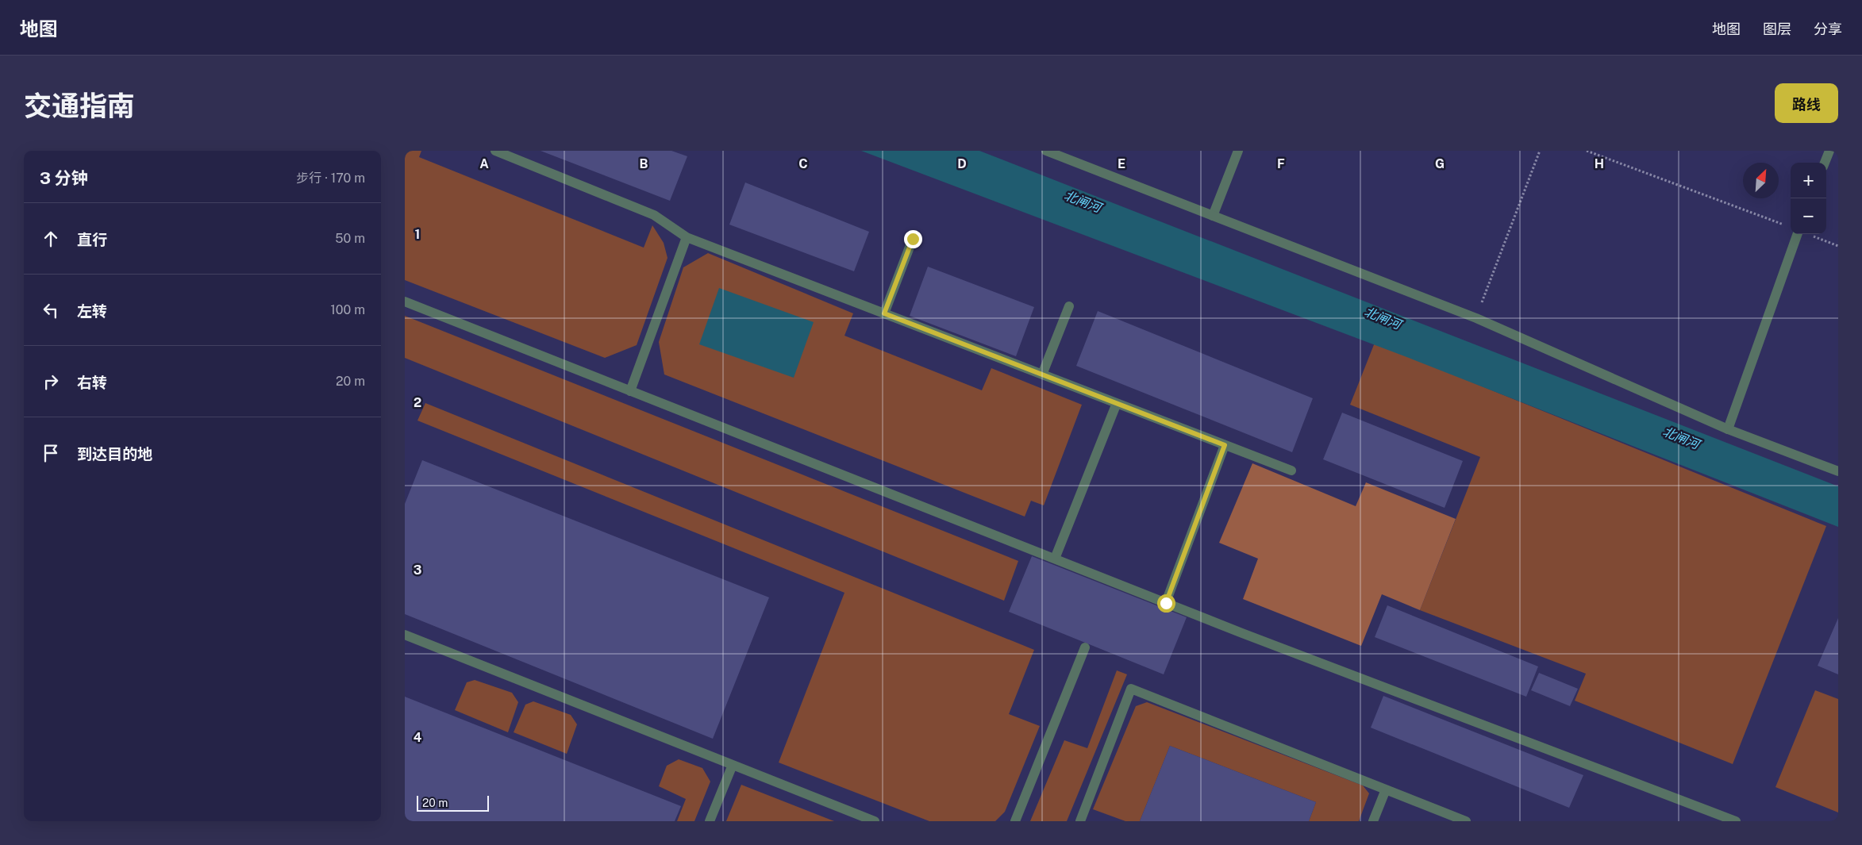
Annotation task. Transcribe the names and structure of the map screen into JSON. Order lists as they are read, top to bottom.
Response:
{
  "water": ["北闸河"],
  "scale_bar": "20 m",
  "north": "top right",
  "page": {
    "header": "地图",
    "nav": ["地图", "图层", "分享"],
    "title": "交通指南",
    "buttons": "路线",
    "heading": ["3 分钟", "步行 · 170 m"],
    "map_buttons": ["+", "−"],
    "list": [
      ["直行", "50 m"],
      ["左转", "100 m"],
      ["右转", "20 m"],
      "到达目的地"
    ],
    "scale": "20 m"
  },
  "grid": {
    "columns": [
      "A",
      "B",
      "C",
      "D",
      "E",
      "F",
      "G",
      "H"
    ],
    "rows": [
      "1",
      "2",
      "3",
      "4"
    ]
  }
}
